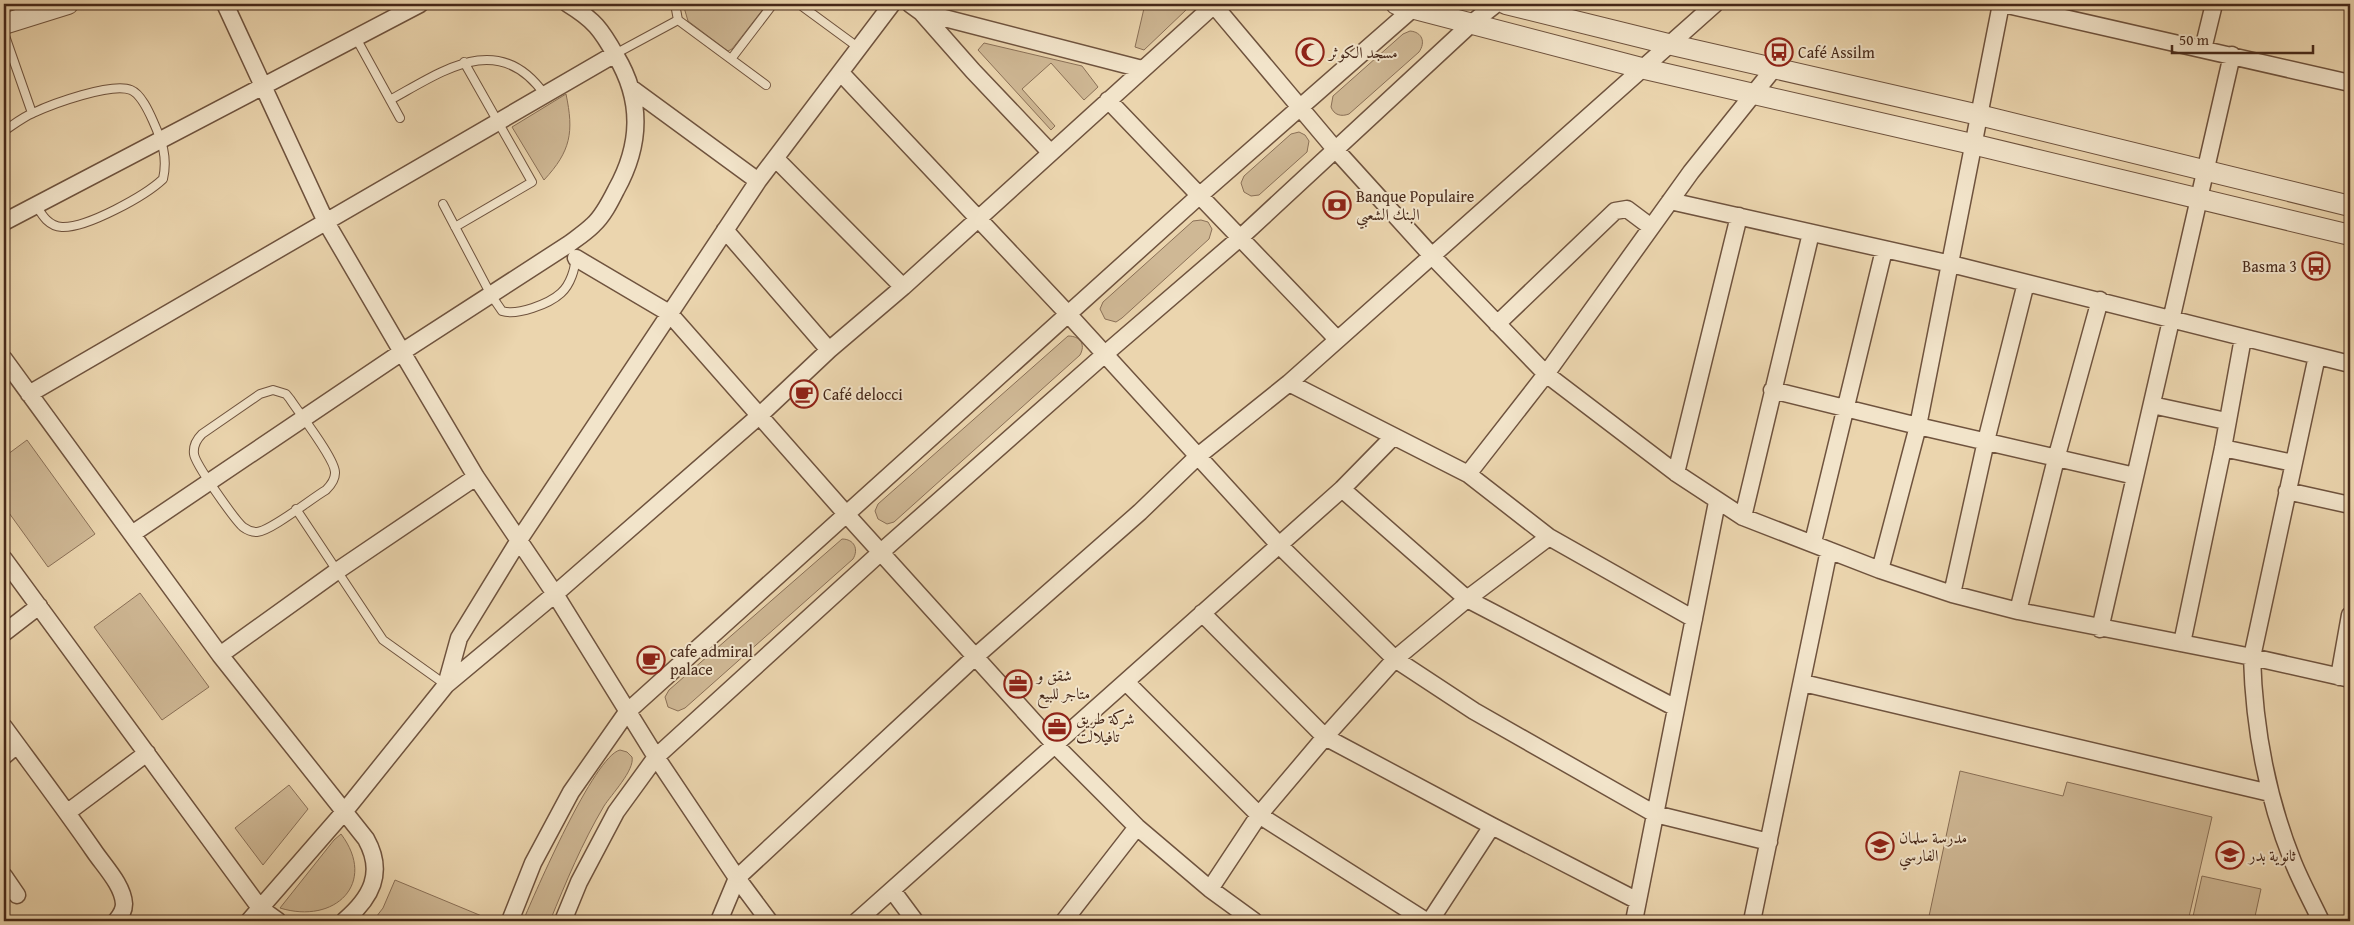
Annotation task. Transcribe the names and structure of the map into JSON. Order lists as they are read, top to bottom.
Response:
{
  "places": {
    "mosque": ["مسجد الكوثر"],
    "bus stop": ["Café Assilm", "Basma 3"],
    "bank": ["Banque Populaire البنك الشعبي"],
    "cafe": ["Café delocci", "cafe admiral palace"],
    "office": ["شقق و متاجر للبيع", "شركة طريق تافيلالت"],
    "school or university": ["مدرسة سلمان الفارسي", "ثانوية بدر"]
  },
  "scale_bar": "50 m"
}
